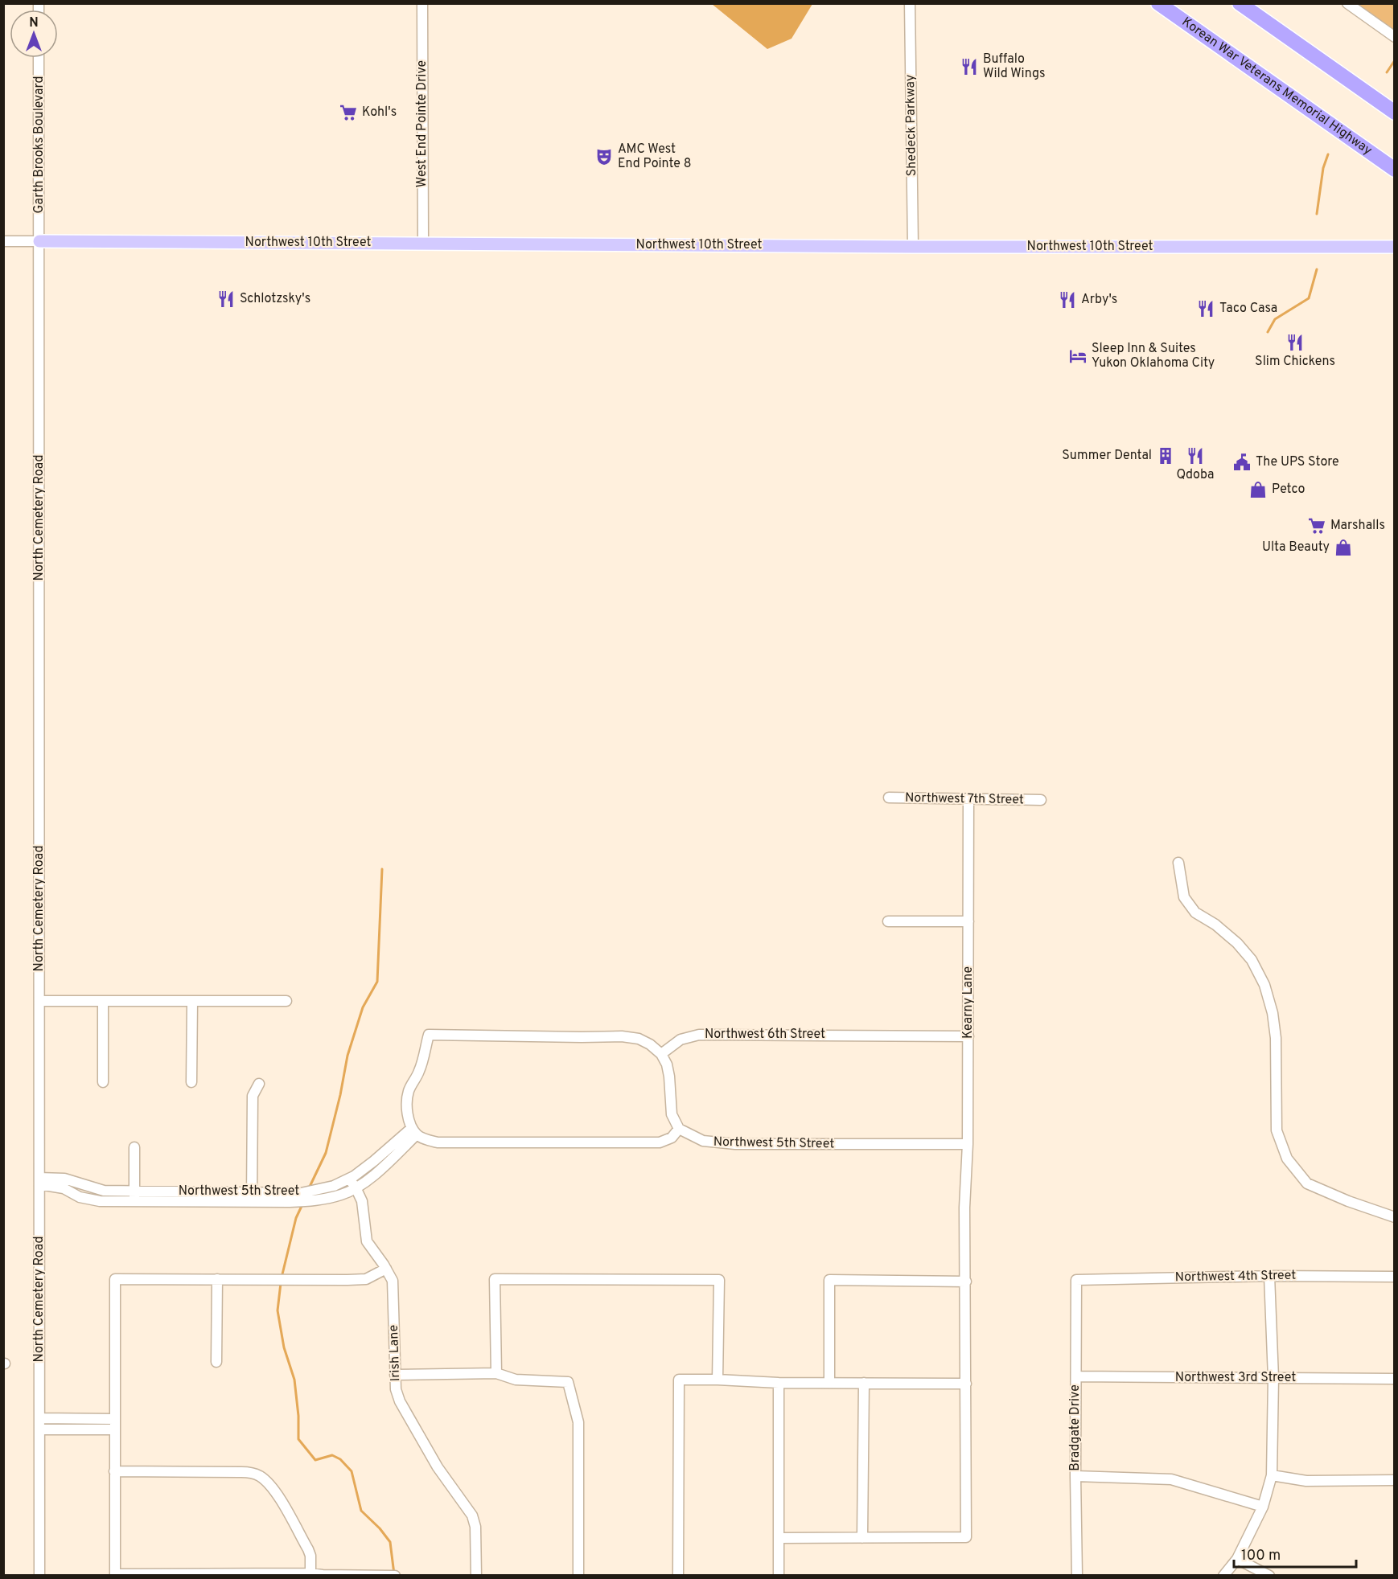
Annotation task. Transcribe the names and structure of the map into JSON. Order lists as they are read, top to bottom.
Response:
{
  "streets": {
    "highway": ["Korean War Veterans Memorial Highway"],
    "main road": ["Northwest 10th Street"],
    "street": [
      "West End Pointe Drive",
      "Shedeck Parkway",
      "Garth Brooks Boulevard",
      "North Cemetery Road",
      "Northwest 7th Street",
      "Kearny Lane",
      "Northwest 6th Street",
      "Northwest 5th Street",
      "Northwest 4th Street",
      "Irish Lane",
      "Northwest 3rd Street",
      "Bradgate Drive"
    ]
  },
  "crossings": [
    ["West End Pointe Drive", "Northwest 10th Street"],
    ["Shedeck Parkway", "Northwest 10th Street"],
    ["Garth Brooks Boulevard", "Northwest 10th Street"],
    ["Garth Brooks Boulevard", "North Cemetery Road"],
    ["Northwest 10th Street", "North Cemetery Road"],
    ["North Cemetery Road", "Northwest 5th Street"],
    ["Northwest 7th Street", "Kearny Lane"],
    ["Kearny Lane", "Northwest 6th Street"],
    ["Kearny Lane", "Northwest 5th Street"],
    ["Northwest 5th Street", "Irish Lane"],
    ["Northwest 4th Street", "Bradgate Drive"],
    ["Northwest 3rd Street", "Bradgate Drive"]
  ],
  "places": {
    "restaurant": [
      "Buffalo Wild Wings",
      "Schlotzsky's",
      "Arby's",
      "Taco Casa",
      "Slim Chickens",
      "Qdoba"
    ],
    "supermarket": ["Kohl's", "Marshalls"],
    "theatre": ["AMC West End Pointe 8"],
    "hotel": ["Sleep Inn & Suites Yukon Oklahoma City"],
    "building": ["Summer Dental"],
    "public building": ["The UPS Store"],
    "shop": ["Petco", "Ulta Beauty"]
  },
  "scale_bar": "100 m",
  "north": "top"
}
